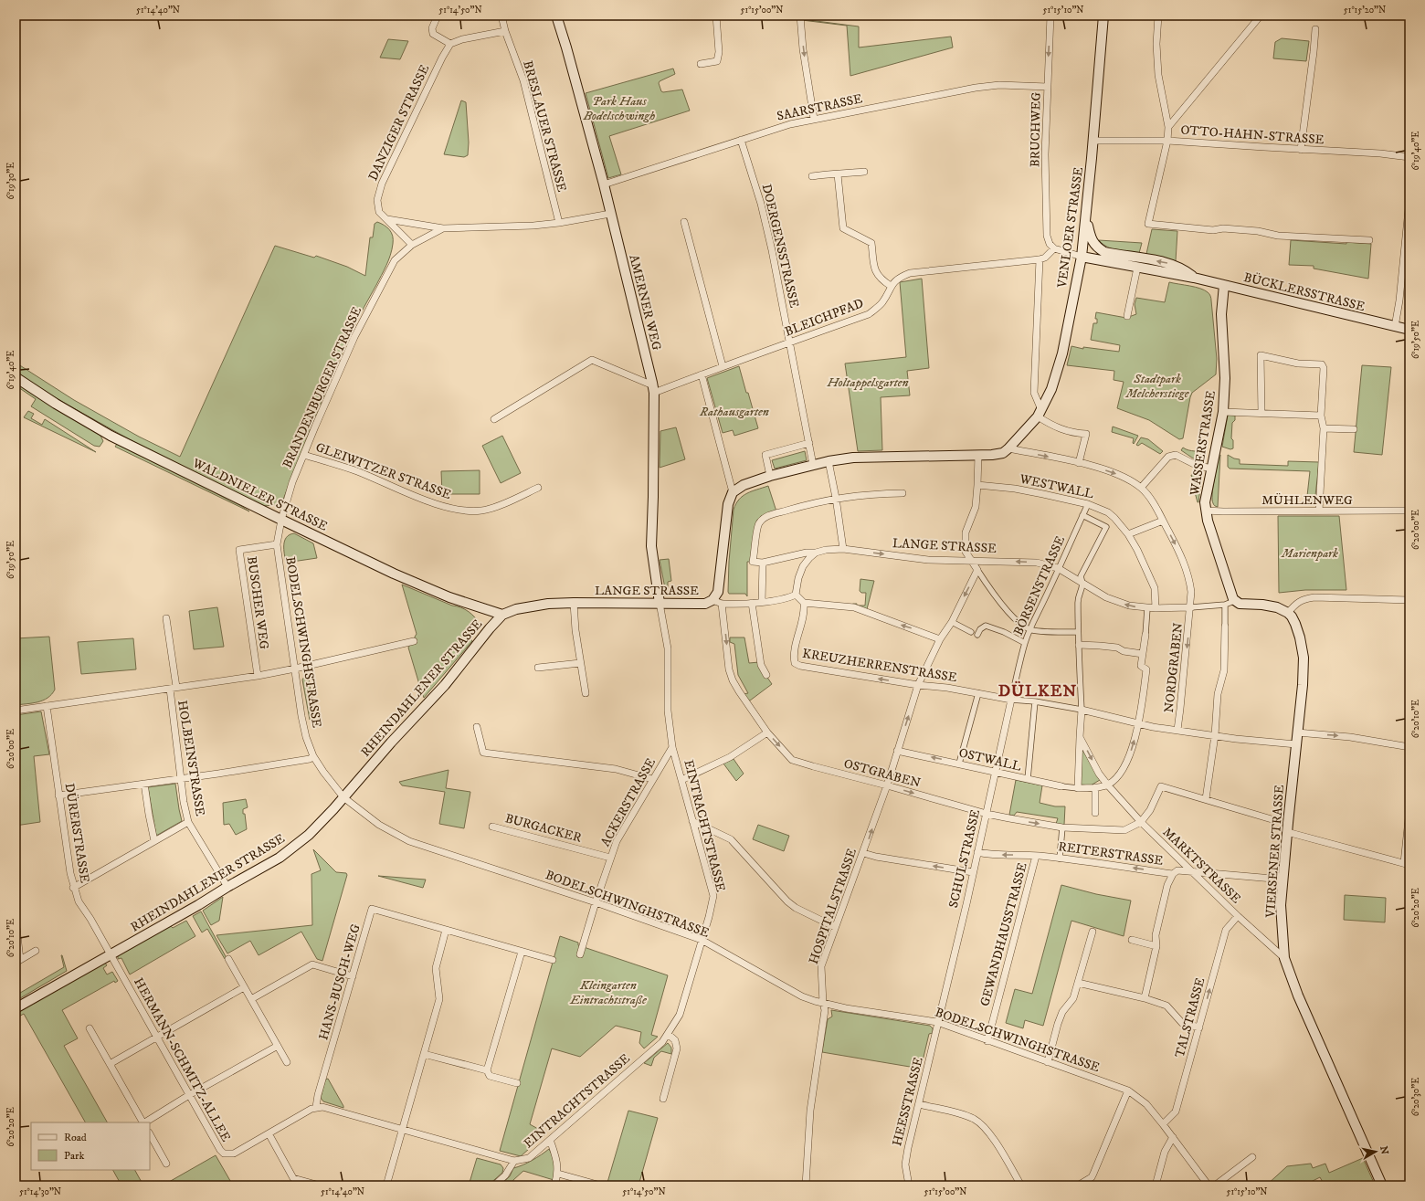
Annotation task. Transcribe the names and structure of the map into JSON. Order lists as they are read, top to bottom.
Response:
{
  "streets": {
    "main road": [
      "VENLOER STRASSE",
      "BÜCKLERSSTRASSE",
      "AMERNER WEG",
      "WASSERSTRASSE",
      "WALDNIELER STRASSE",
      "LANGE STRASSE",
      "RHEINDAHLENER STRASSE",
      "VIERSENER STRASSE"
    ],
    "street": [
      "SAARSTRASSE",
      "DANZIGER STRASSE",
      "BRESLAUER STRASSE",
      "BRUCHWEG",
      "OTTO-HAHN-STRASSE",
      "DOERGENSSTRASSE",
      "BLEICHPFAD",
      "BRANDENBURGER STRASSE",
      "GLEIWITZER STRASSE",
      "WESTWALL",
      "MÜHLENWEG",
      "BÖRSENSTRASSE",
      "BUSCHER WEG",
      "BODELSCHWINGHSTRASSE",
      "KREUZHERRENSTRASSE",
      "NORDGRABEN",
      "HOLBEINSTRASSE",
      "OSTWALL",
      "OSTGRABEN",
      "ACKERSTRASSE",
      "EINTRACHTSTRASSE",
      "BURGACKER",
      "DÜRERSTRASSE",
      "REITERSTRASSE",
      "SCHULSTRASSE",
      "MARKTSTRASSE",
      "HOSPITALSTRASSE",
      "GEWANDHAUSSTRASSE",
      "HANS-BUSCH-WEG",
      "TALSTRASSE",
      "HERMANN-SCHMITZ-ALLEE",
      "HEESSTRASSE"
    ]
  },
  "crossings": [
    ["SAARSTRASSE", "BRUCHWEG"],
    ["SAARSTRASSE", "DOERGENSSTRASSE"],
    ["SAARSTRASSE", "AMERNER WEG"],
    ["DANZIGER STRASSE", "BRANDENBURGER STRASSE"],
    ["BRESLAUER STRASSE", "BRANDENBURGER STRASSE"],
    ["OTTO-HAHN-STRASSE", "VENLOER STRASSE"],
    ["VENLOER STRASSE", "BÜCKLERSSTRASSE"],
    ["DOERGENSSTRASSE", "BLEICHPFAD"],
    ["BÜCKLERSSTRASSE", "WASSERSTRASSE"],
    ["AMERNER WEG", "BLEICHPFAD"],
    ["AMERNER WEG", "BRANDENBURGER STRASSE"],
    ["AMERNER WEG", "LANGE STRASSE"],
    ["AMERNER WEG", "EINTRACHTSTRASSE"],
    ["BRANDENBURGER STRASSE", "GLEIWITZER STRASSE"],
    ["BRANDENBURGER STRASSE", "WALDNIELER STRASSE"],
    ["BRANDENBURGER STRASSE", "BODELSCHWINGHSTRASSE"],
    ["WASSERSTRASSE", "MÜHLENWEG"],
    ["WASSERSTRASSE", "LANGE STRASSE"],
    ["WESTWALL", "LANGE STRASSE"],
    ["WESTWALL", "BÖRSENSTRASSE"],
    ["WALDNIELER STRASSE", "LANGE STRASSE"],
    ["WALDNIELER STRASSE", "BODELSCHWINGHSTRASSE"],
    ["WALDNIELER STRASSE", "RHEINDAHLENER STRASSE"],
    ["LANGE STRASSE", "BÖRSENSTRASSE"],
    ["LANGE STRASSE", "NORDGRABEN"],
    ["LANGE STRASSE", "RHEINDAHLENER STRASSE"],
    ["LANGE STRASSE", "OSTGRABEN"],
    ["LANGE STRASSE", "EINTRACHTSTRASSE"],
    ["BÖRSENSTRASSE", "KREUZHERRENSTRASSE"],
    ["BÖRSENSTRASSE", "SCHULSTRASSE"],
    ["BUSCHER WEG", "BODELSCHWINGHSTRASSE"],
    ["BODELSCHWINGHSTRASSE", "RHEINDAHLENER STRASSE"],
    ["BODELSCHWINGHSTRASSE", "ACKERSTRASSE"],
    ["BODELSCHWINGHSTRASSE", "EINTRACHTSTRASSE"],
    ["BODELSCHWINGHSTRASSE", "SCHULSTRASSE"],
    ["BODELSCHWINGHSTRASSE", "HOSPITALSTRASSE"],
    ["BODELSCHWINGHSTRASSE", "GEWANDHAUSSTRASSE"],
    ["BODELSCHWINGHSTRASSE", "TALSTRASSE"],
    ["BODELSCHWINGHSTRASSE", "HEESSTRASSE"],
    ["KREUZHERRENSTRASSE", "SCHULSTRASSE"],
    ["KREUZHERRENSTRASSE", "HOSPITALSTRASSE"],
    ["RHEINDAHLENER STRASSE", "HOLBEINSTRASSE"],
    ["RHEINDAHLENER STRASSE", "DÜRERSTRASSE"],
    ["RHEINDAHLENER STRASSE", "HERMANN-SCHMITZ-ALLEE"],
    ["OSTWALL", "SCHULSTRASSE"],
    ["OSTWALL", "HOSPITALSTRASSE"],
    ["OSTGRABEN", "SCHULSTRASSE"],
    ["OSTGRABEN", "MARKTSTRASSE"],
    ["OSTGRABEN", "HOSPITALSTRASSE"],
    ["ACKERSTRASSE", "EINTRACHTSTRASSE"],
    ["ACKERSTRASSE", "BURGACKER"],
    ["DÜRERSTRASSE", "HERMANN-SCHMITZ-ALLEE"],
    ["VIERSENER STRASSE", "REITERSTRASSE"],
    ["VIERSENER STRASSE", "MARKTSTRASSE"],
    ["REITERSTRASSE", "SCHULSTRASSE"],
    ["REITERSTRASSE", "MARKTSTRASSE"],
    ["REITERSTRASSE", "GEWANDHAUSSTRASSE"],
    ["SCHULSTRASSE", "HEESSTRASSE"],
    ["MARKTSTRASSE", "TALSTRASSE"],
    ["HANS-BUSCH-WEG", "HERMANN-SCHMITZ-ALLEE"]
  ],
  "one_way": ["OSTGRABEN", "REITERSTRASSE", "TALSTRASSE"],
  "districts": ["DÜLKEN"],
  "parks": [
    "Park Haus Bodelschwingh",
    "Stadtpark Melcherstiege",
    "Holtappelsgarten",
    "Rathausgarten",
    "Marienpark",
    "Kleingarten Eintrachtstraße"
  ],
  "legend": ["Road", "Park"],
  "north": "right",
  "coordinates": [
    "51°14'40\"N",
    "51°14'50\"N",
    "51°15'00\"N",
    "51°15'10\"N",
    "51°15'20\"N",
    "6°19'40\"E",
    "6°19'30\"E",
    "6°19'50\"E",
    "6°20'00\"E",
    "6°20'10\"E",
    "6°20'20\"E",
    "6°20'30\"E",
    "51°14'30\"N"
  ]
}
